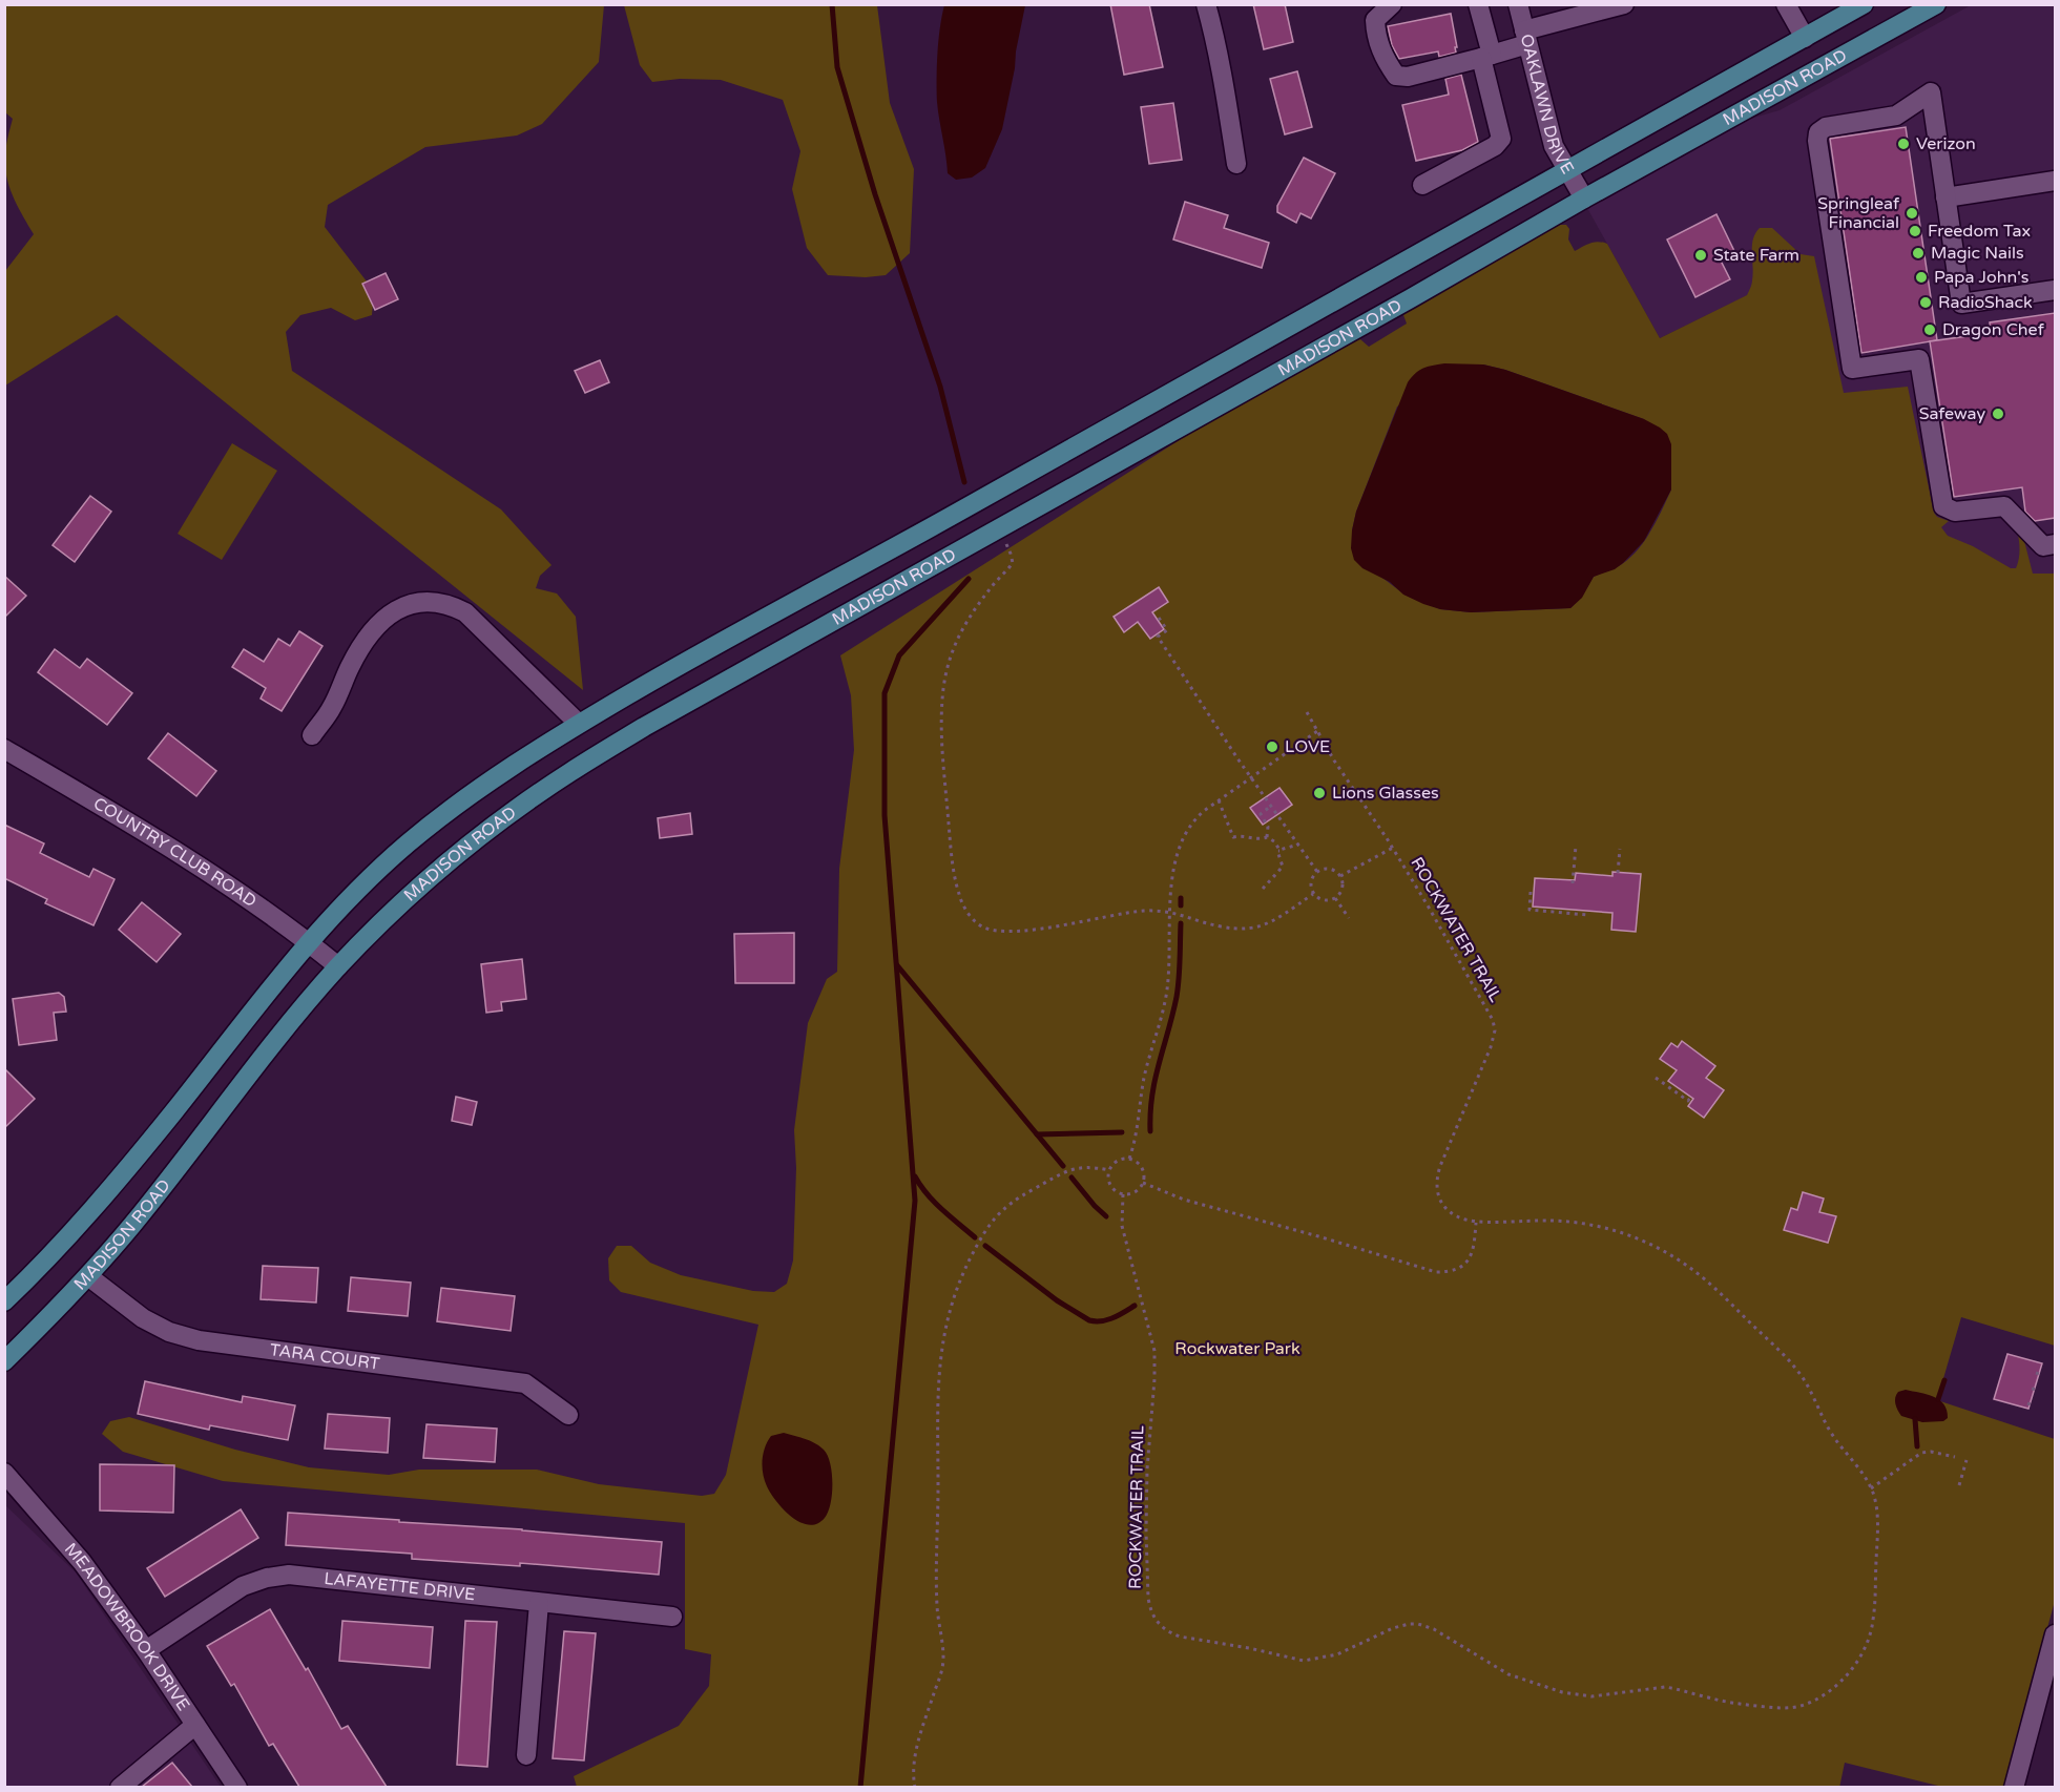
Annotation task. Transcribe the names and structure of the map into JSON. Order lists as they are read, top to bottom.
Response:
{
  "streets": {
    "main road": ["MADISON ROAD"],
    "street": [
      "OAKLAWN DRIVE",
      "COUNTRY CLUB ROAD",
      "TARA COURT",
      "LAFAYETTE DRIVE",
      "MEADOWBROOK DRIVE"
    ],
    "path": ["ROCKWATER TRAIL"]
  },
  "crossings": [
    ["MADISON ROAD", "OAKLAWN DRIVE"],
    ["MADISON ROAD", "COUNTRY CLUB ROAD"],
    ["MADISON ROAD", "TARA COURT"],
    ["LAFAYETTE DRIVE", "MEADOWBROOK DRIVE"]
  ],
  "parks": ["Rockwater Park"],
  "places": [
    "Verizon",
    "Springleaf Financial",
    "Freedom Tax",
    "Magic Nails",
    "State Farm",
    "Papa John's",
    "RadioShack",
    "Dragon Chef",
    "Safeway",
    "LOVE",
    "Lions Glasses"
  ]
}
